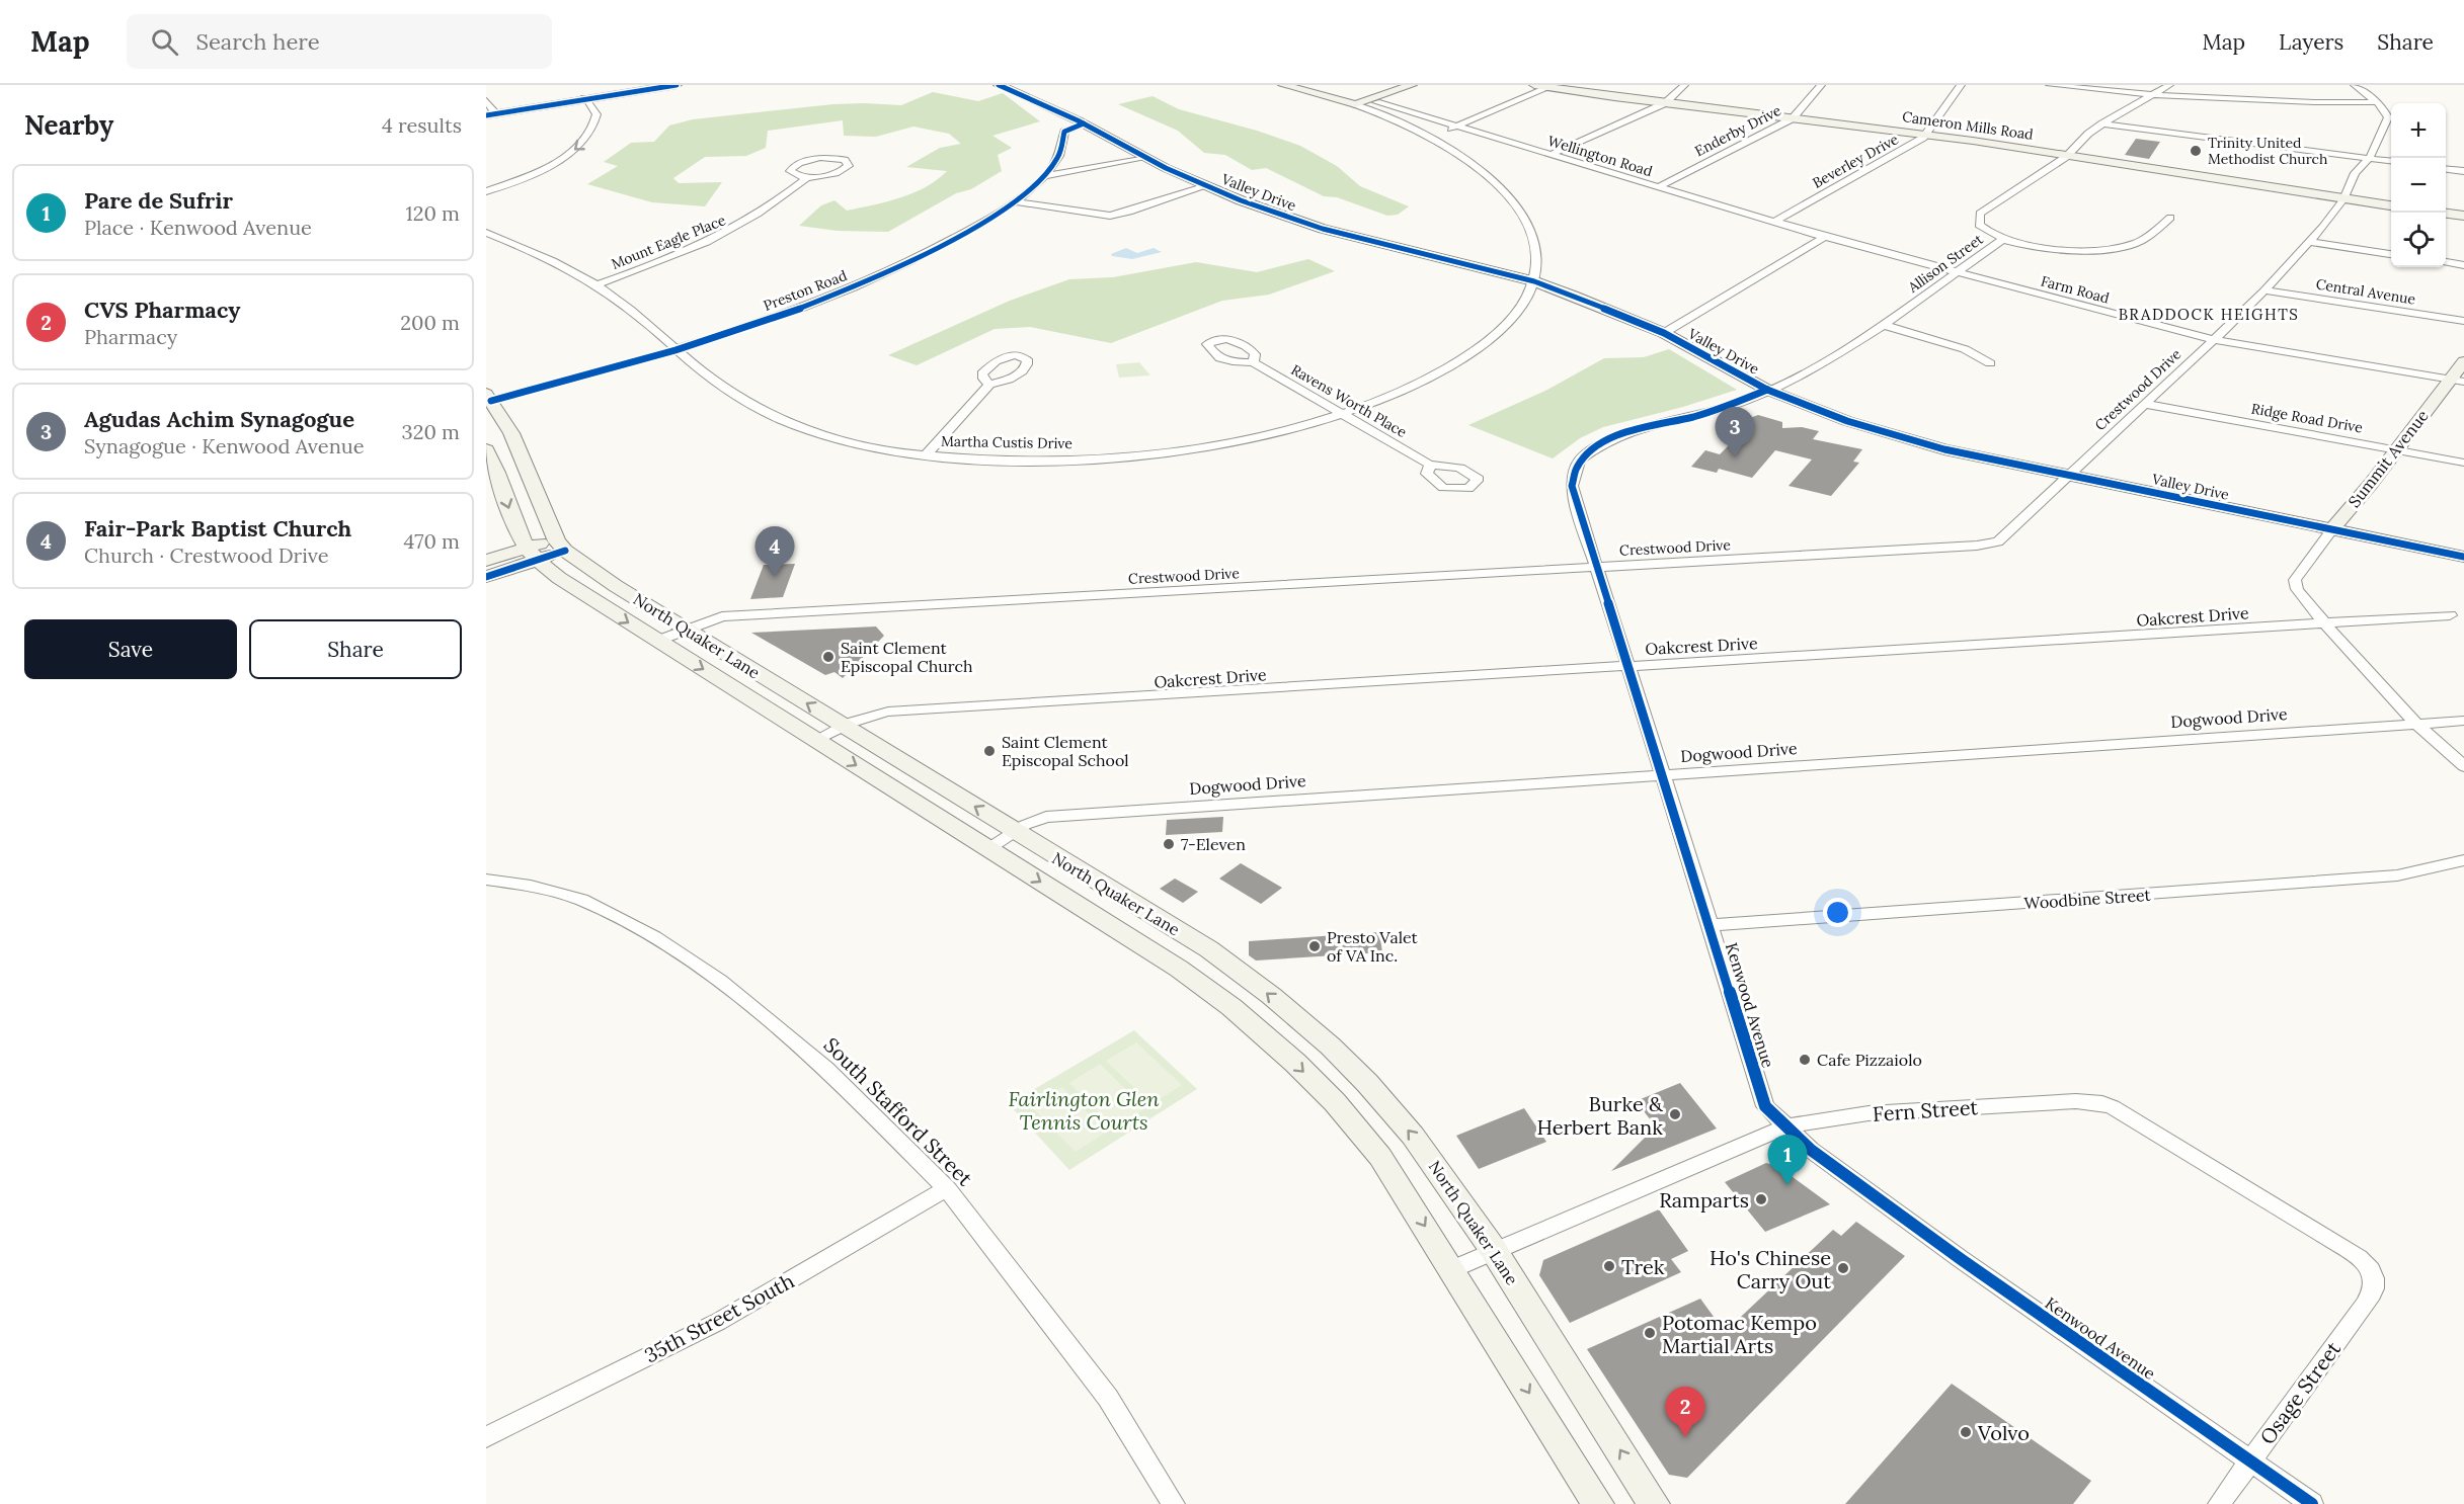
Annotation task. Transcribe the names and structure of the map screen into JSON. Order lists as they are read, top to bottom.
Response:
{
  "streets": {
    "street": [
      "Cameron Mills Road",
      "Enderby Drive",
      "Wellington Road",
      "Beverley Drive",
      "Valley Drive",
      "Mount Eagle Place",
      "Allison Street",
      "Farm Road",
      "Preston Road",
      "Central Avenue",
      "Crestwood Drive",
      "Ravens Worth Place",
      "Ridge Road Drive",
      "Martha Custis Drive",
      "Summit Avenue",
      "Oakcrest Drive",
      "North Quaker Lane",
      "Dogwood Drive",
      "Woodbine Street",
      "Kenwood Avenue",
      "Fern Street",
      "South Stafford Street",
      "35th Street South",
      "Osage Street"
    ]
  },
  "crossings": [
    ["Cameron Mills Road", "Enderby Drive"],
    ["Cameron Mills Road", "Beverley Drive"],
    ["Cameron Mills Road", "Allison Street"],
    ["Cameron Mills Road", "Crestwood Drive"],
    ["Enderby Drive", "Wellington Road"],
    ["Wellington Road", "Beverley Drive"],
    ["Wellington Road", "Farm Road"],
    ["Valley Drive", "Allison Street"],
    ["Valley Drive", "Preston Road"],
    ["Valley Drive", "Crestwood Drive"],
    ["Valley Drive", "Martha Custis Drive"],
    ["Valley Drive", "Summit Avenue"],
    ["Valley Drive", "Kenwood Avenue"],
    ["Mount Eagle Place", "Martha Custis Drive"],
    ["Allison Street", "Farm Road"],
    ["Allison Street", "Kenwood Avenue"],
    ["Farm Road", "Crestwood Drive"],
    ["Farm Road", "Summit Avenue"],
    ["Preston Road", "Martha Custis Drive"],
    ["Central Avenue", "Crestwood Drive"],
    ["Crestwood Drive", "Ridge Road Drive"],
    ["Crestwood Drive", "North Quaker Lane"],
    ["Crestwood Drive", "Kenwood Avenue"],
    ["Ravens Worth Place", "Martha Custis Drive"],
    ["Ridge Road Drive", "Summit Avenue"],
    ["Summit Avenue", "Oakcrest Drive"],
    ["Summit Avenue", "Dogwood Drive"],
    ["Oakcrest Drive", "North Quaker Lane"],
    ["Oakcrest Drive", "Kenwood Avenue"],
    ["North Quaker Lane", "Dogwood Drive"],
    ["North Quaker Lane", "Fern Street"],
    ["Dogwood Drive", "Kenwood Avenue"],
    ["Woodbine Street", "Kenwood Avenue"],
    ["Kenwood Avenue", "Fern Street"],
    ["Kenwood Avenue", "Osage Street"],
    ["Fern Street", "Osage Street"],
    ["South Stafford Street", "35th Street South"]
  ],
  "districts": ["BRADDOCK HEIGHTS"],
  "parks": ["Fairlington Glen Tennis Courts"],
  "places": [
    "Trinity United Methodist Church",
    "Saint Clement Episcopal Church",
    "Saint Clement Episcopal School",
    "7-Eleven",
    "Presto Valet of VA Inc.",
    "Cafe Pizzaiolo",
    "Burke & Herbert Bank",
    "Ramparts",
    "Trek",
    "Ho's Chinese Carry Out",
    "Potomac Kempo Martial Arts",
    "Volvo"
  ],
  "page": {
    "header": "Map",
    "search": "Search here",
    "nav": ["Map", "Layers", "Share"],
    "heading": ["Nearby", "4 results"],
    "map_buttons": ["+", "−"],
    "list": [
      {
        "mark": "1",
        "name": "Pare de Sufrir",
        "note": "Place · Kenwood Avenue",
        "value": "120 m"
      },
      {
        "mark": "2",
        "name": "CVS Pharmacy",
        "note": "Pharmacy",
        "value": "200 m"
      },
      {
        "mark": "3",
        "name": "Agudas Achim Synagogue",
        "note": "Synagogue · Kenwood Avenue",
        "value": "320 m"
      },
      {
        "mark": "4",
        "name": "Fair-Park Baptist Church",
        "note": "Church · Crestwood Drive",
        "value": "470 m"
      }
    ],
    "pins": [
      "3",
      "4",
      "1",
      "2"
    ],
    "buttons": ["Save", "Share"]
  }
}
